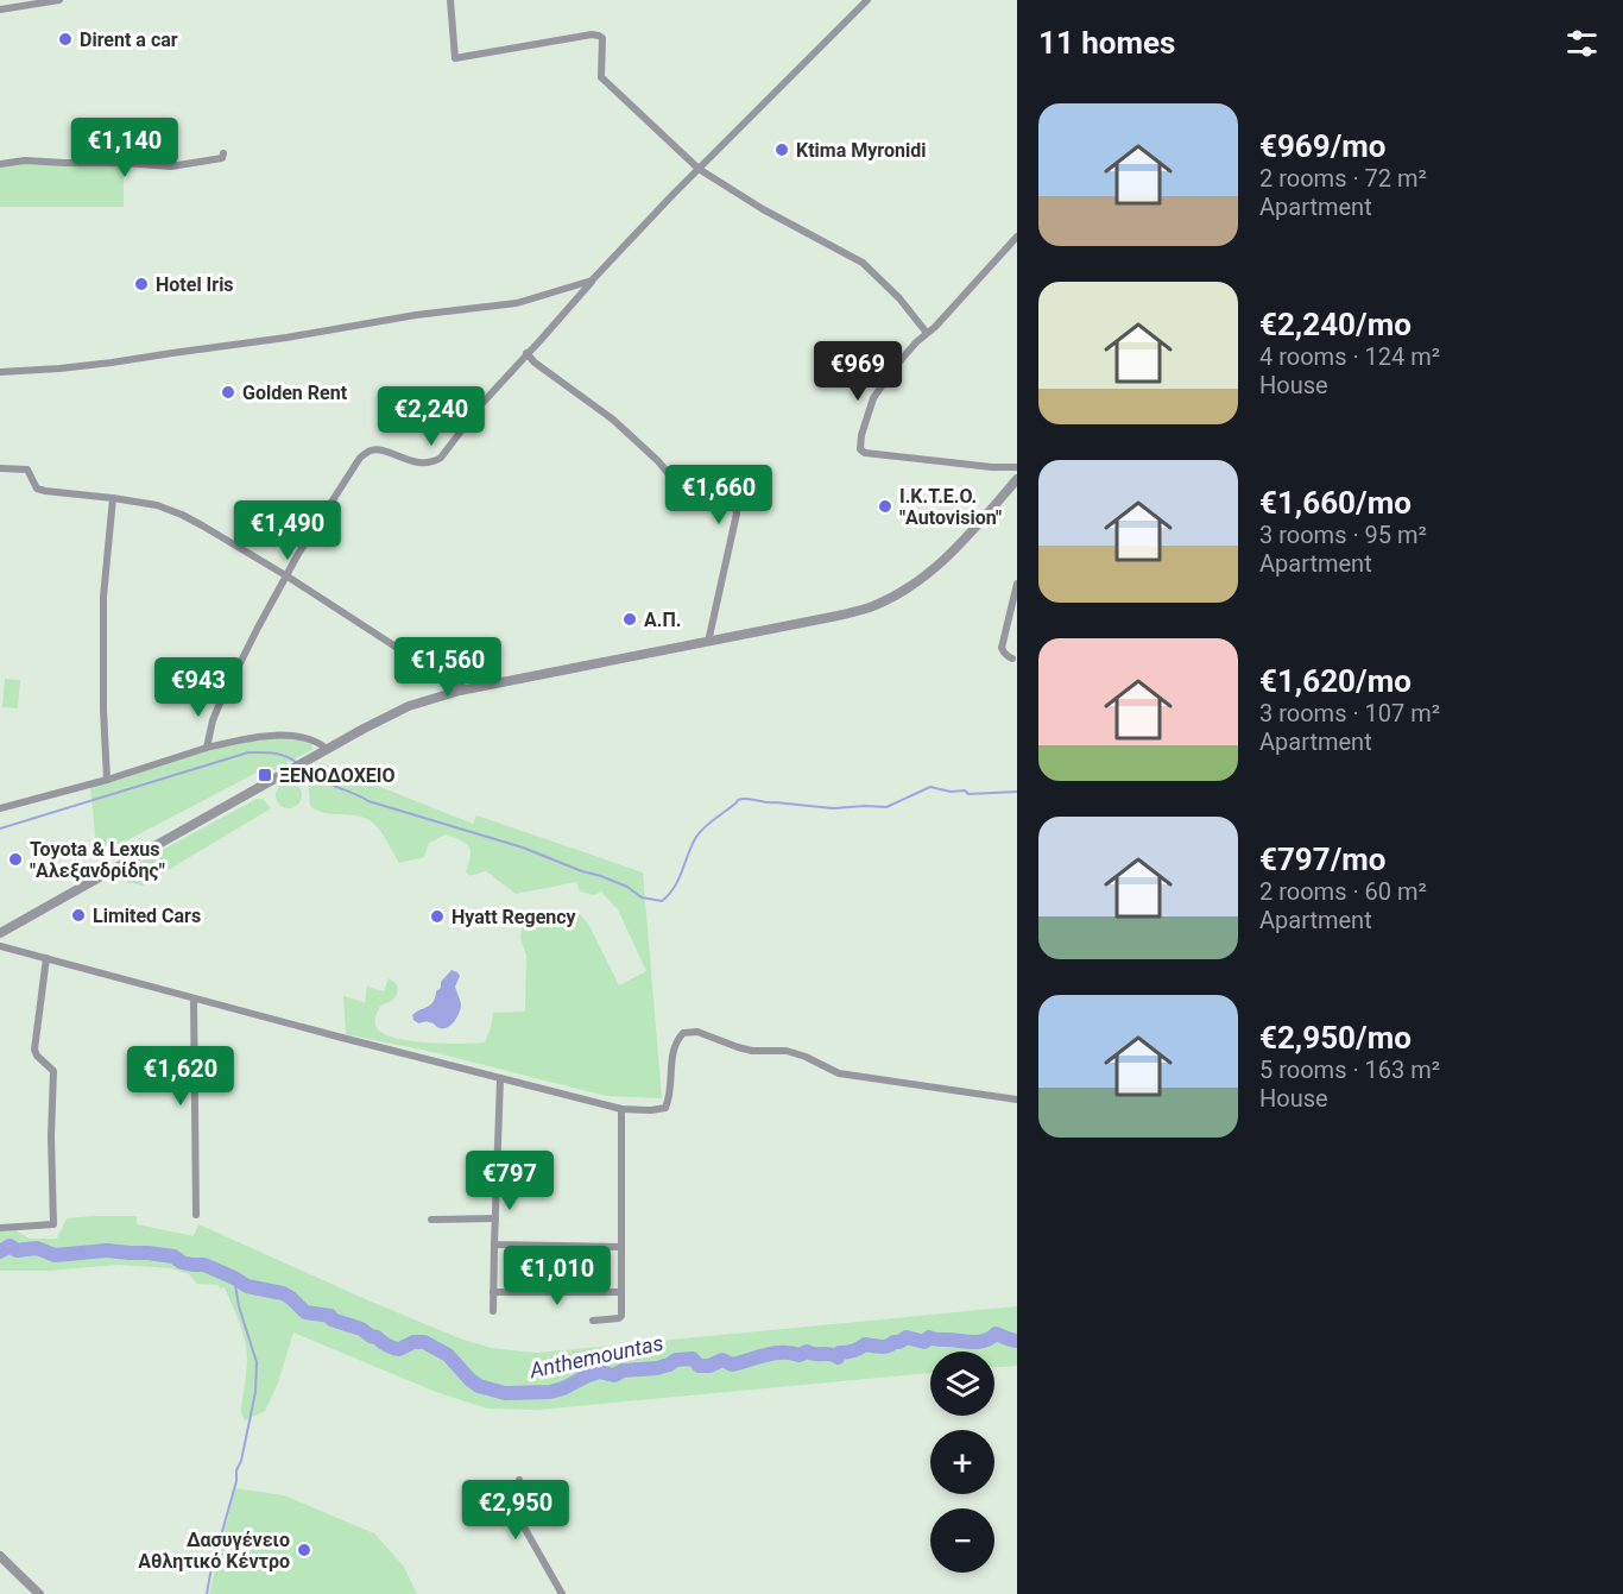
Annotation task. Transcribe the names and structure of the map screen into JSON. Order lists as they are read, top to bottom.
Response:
{
  "water": ["Anthemountas"],
  "places": {
    "other": [
      "Dirent a car",
      "Ktima Myronidi",
      "Hotel Iris",
      "Golden Rent",
      "I.Κ.Τ.Ε.Ο. \"Autovision\"",
      "Α.Π.",
      "Toyota & Lexus \"Αλεξανδρίδης\"",
      "Limited Cars",
      "Hyatt Regency",
      "Δασυγένειο Αθλητικό Κέντρο"
    ],
    "transit": ["ΞΕΝΟΔΟΧΕΙΟ"]
  },
  "page": {
    "heading": "11 homes",
    "list": [
      {
        "name": "€969/mo",
        "note": "2 rooms · 72 m² · Apartment"
      },
      {
        "name": "€2,240/mo",
        "note": "4 rooms · 124 m² · House"
      },
      {
        "name": "€1,660/mo",
        "note": "3 rooms · 95 m² · Apartment"
      },
      {
        "name": "€1,620/mo",
        "note": "3 rooms · 107 m² · Apartment"
      },
      {
        "name": "€797/mo",
        "note": "2 rooms · 60 m² · Apartment"
      },
      {
        "name": "€2,950/mo",
        "note": "5 rooms · 163 m² · House"
      }
    ],
    "price": [
      "€1,140",
      "€969",
      "€2,240",
      "€1,660",
      "€1,490",
      "€1,560",
      "€943",
      "€1,620",
      "€797",
      "€1,010",
      "€2,950"
    ],
    "map_buttons": ["+", "−"]
  }
}
